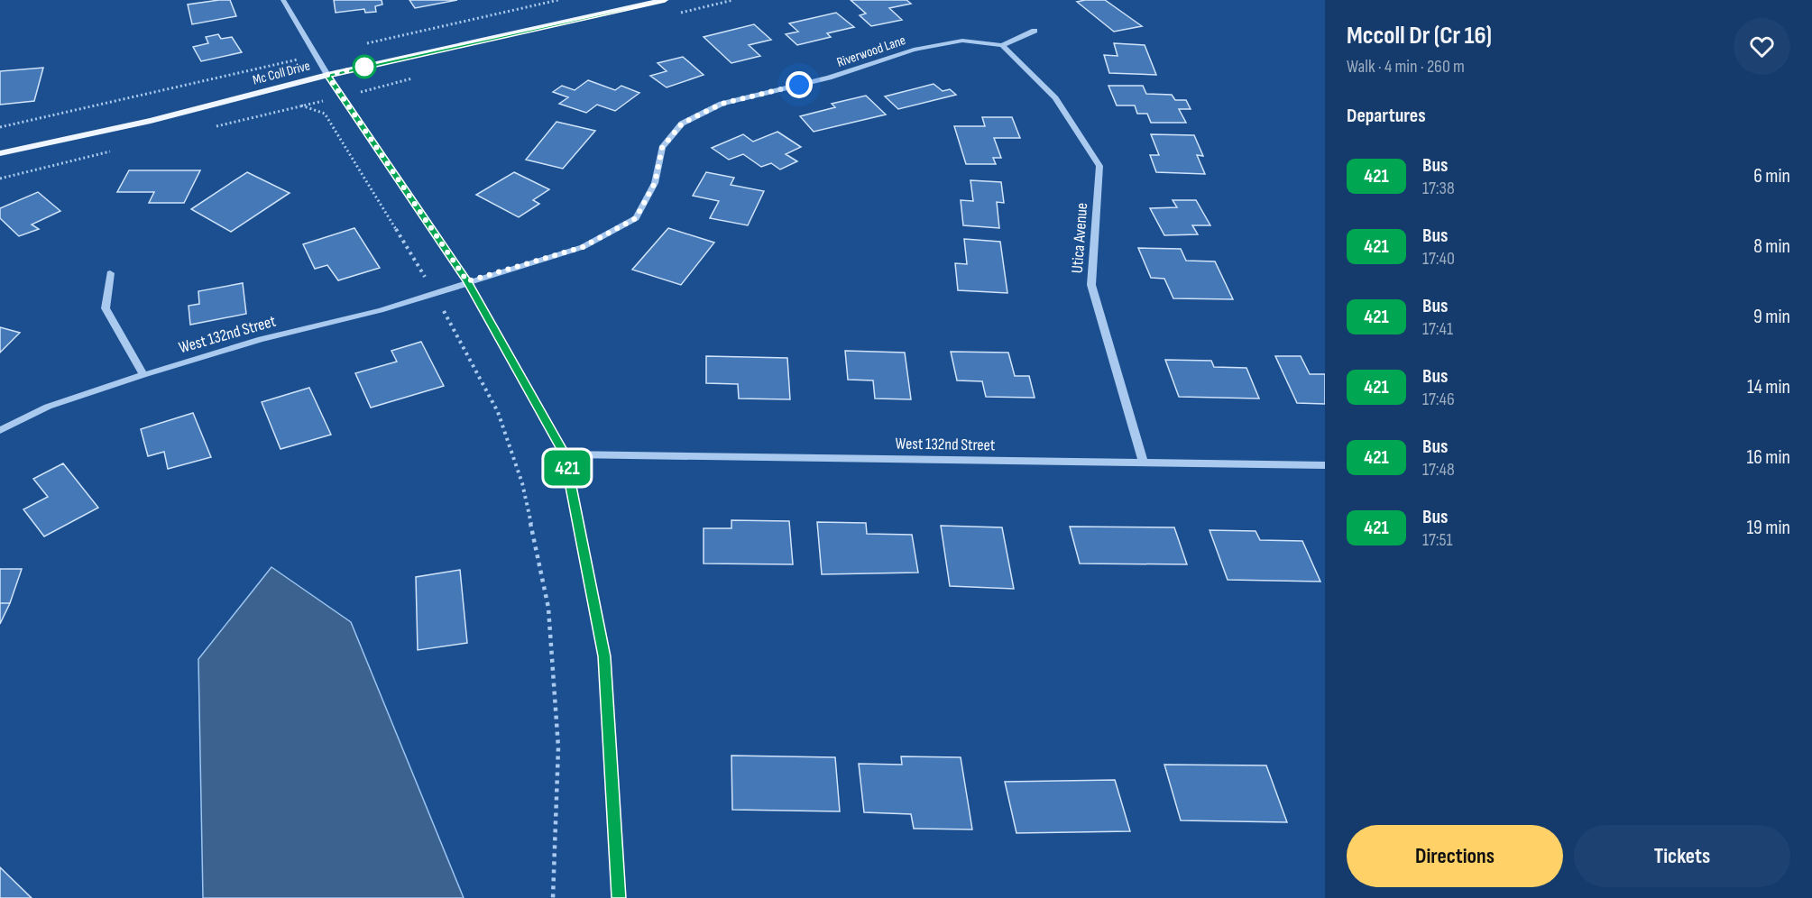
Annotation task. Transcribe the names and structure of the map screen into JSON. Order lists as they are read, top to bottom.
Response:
{
  "streets": {
    "main road": ["Mc Coll Drive"],
    "street": ["Riverwood Lane", "Utica Avenue", "West 132nd Street"]
  },
  "crossings": [
    ["Riverwood Lane", "Utica Avenue"],
    ["Riverwood Lane", "West 132nd Street"],
    ["Utica Avenue", "West 132nd Street"]
  ],
  "lines": ["bus line 421"],
  "page": {
    "on_map": "421",
    "heading": [
      ["Mccoll Dr (Cr 16)", "Walk · 4 min · 260 m"],
      "Departures"
    ],
    "list": [
      {
        "mark": "421",
        "name": "Bus",
        "note": "17:38",
        "value": "6 min"
      },
      {
        "mark": "421",
        "name": "Bus",
        "note": "17:40",
        "value": "8 min"
      },
      {
        "mark": "421",
        "name": "Bus",
        "note": "17:41",
        "value": "9 min"
      },
      {
        "mark": "421",
        "name": "Bus",
        "note": "17:46",
        "value": "14 min"
      },
      {
        "mark": "421",
        "name": "Bus",
        "note": "17:48",
        "value": "16 min"
      },
      {
        "mark": "421",
        "name": "Bus",
        "note": "17:51",
        "value": "19 min"
      }
    ],
    "buttons": ["Directions", "Tickets"]
  }
}
